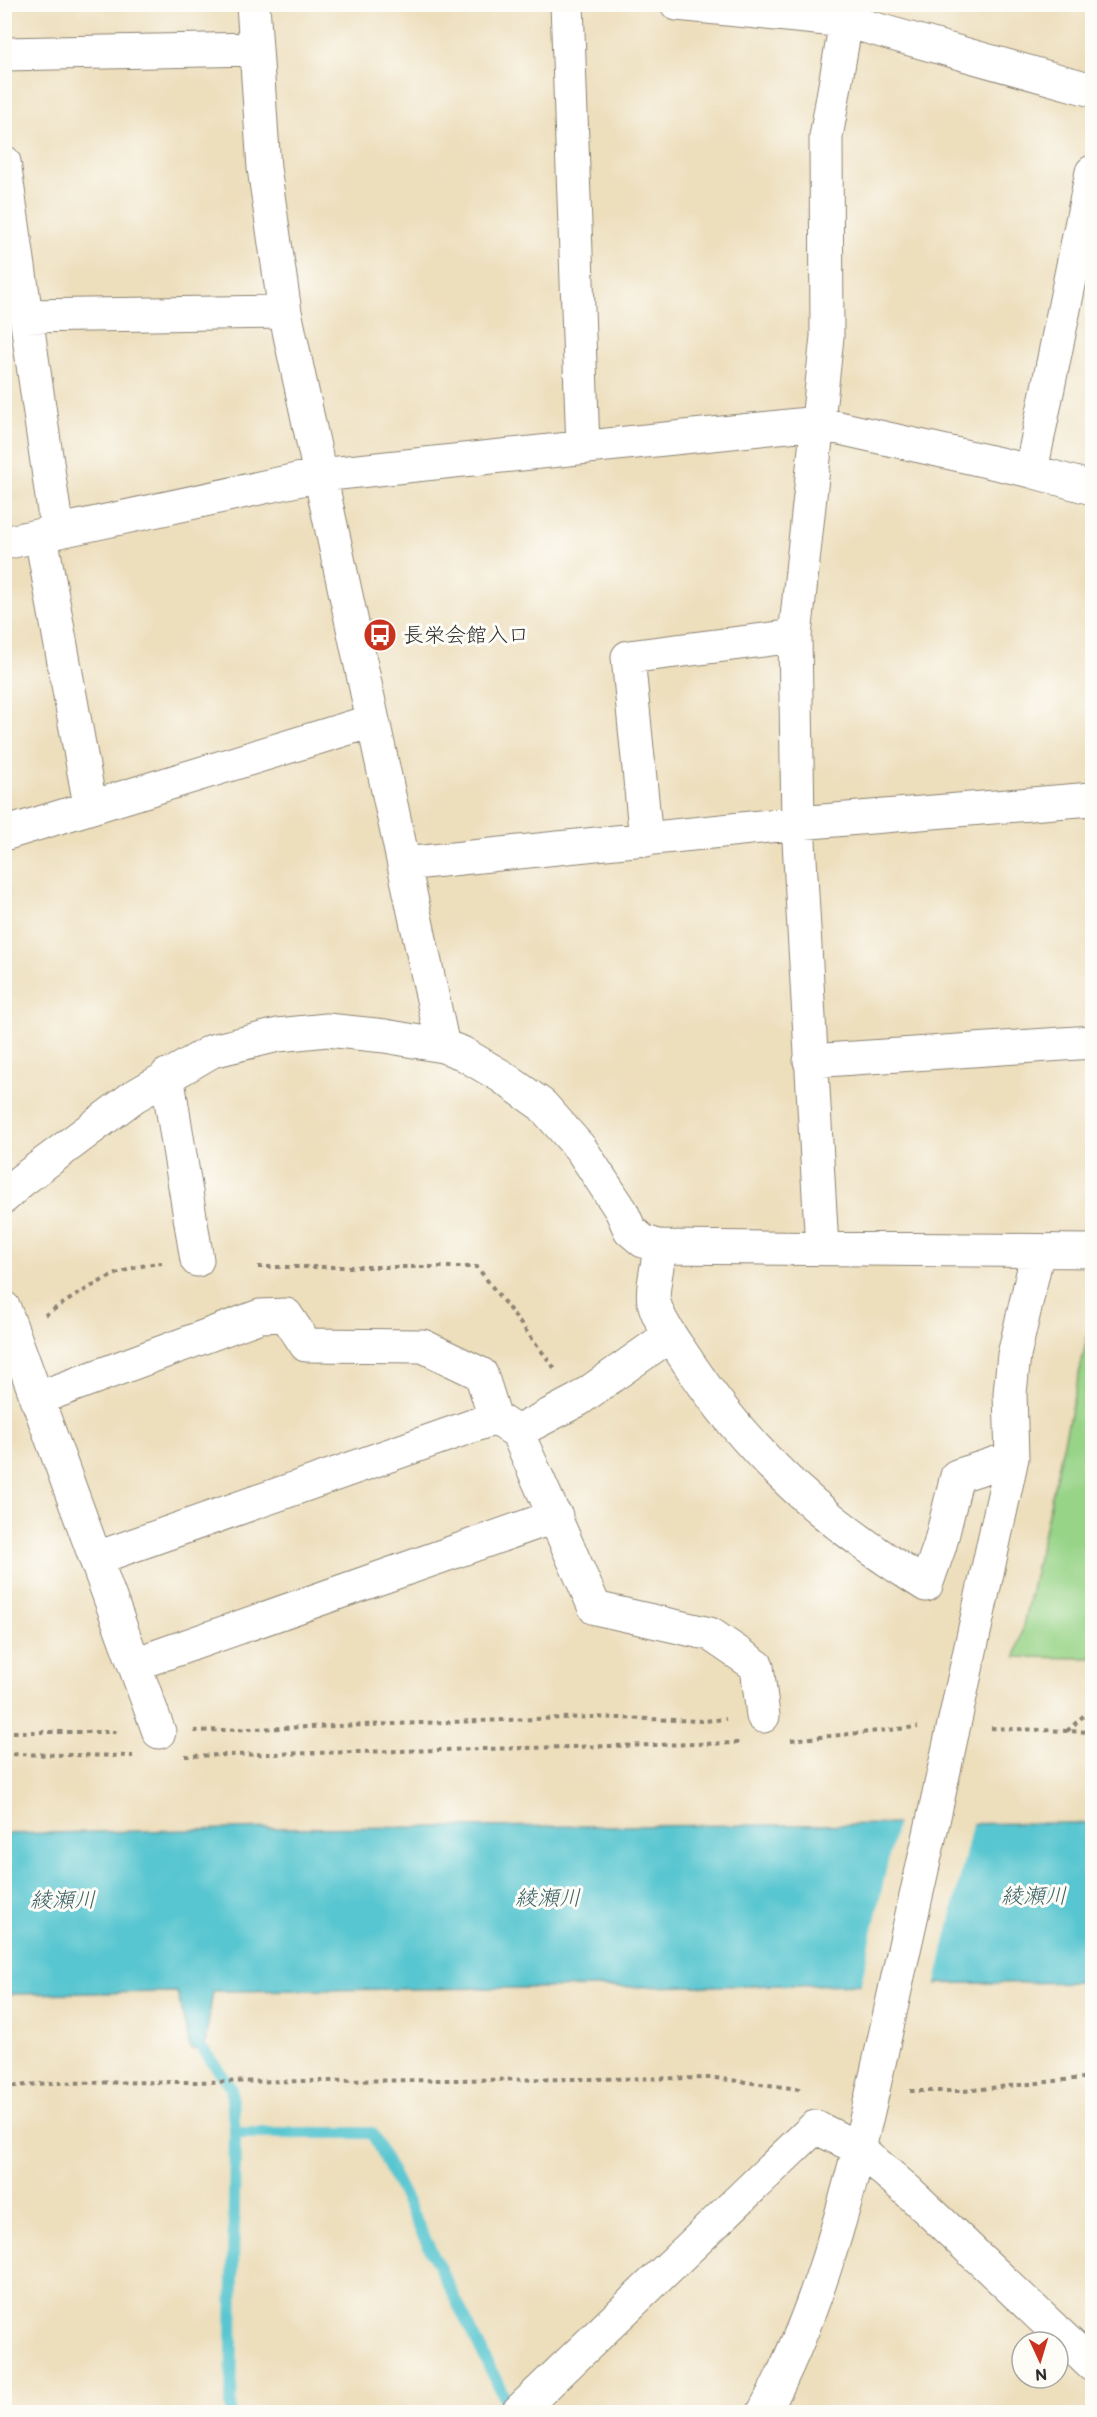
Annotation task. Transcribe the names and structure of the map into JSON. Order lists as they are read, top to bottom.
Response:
{
  "water": ["綾瀬川"],
  "places": {
    "bus stop": ["長栄会館入口"]
  },
  "north": "bottom"
}
